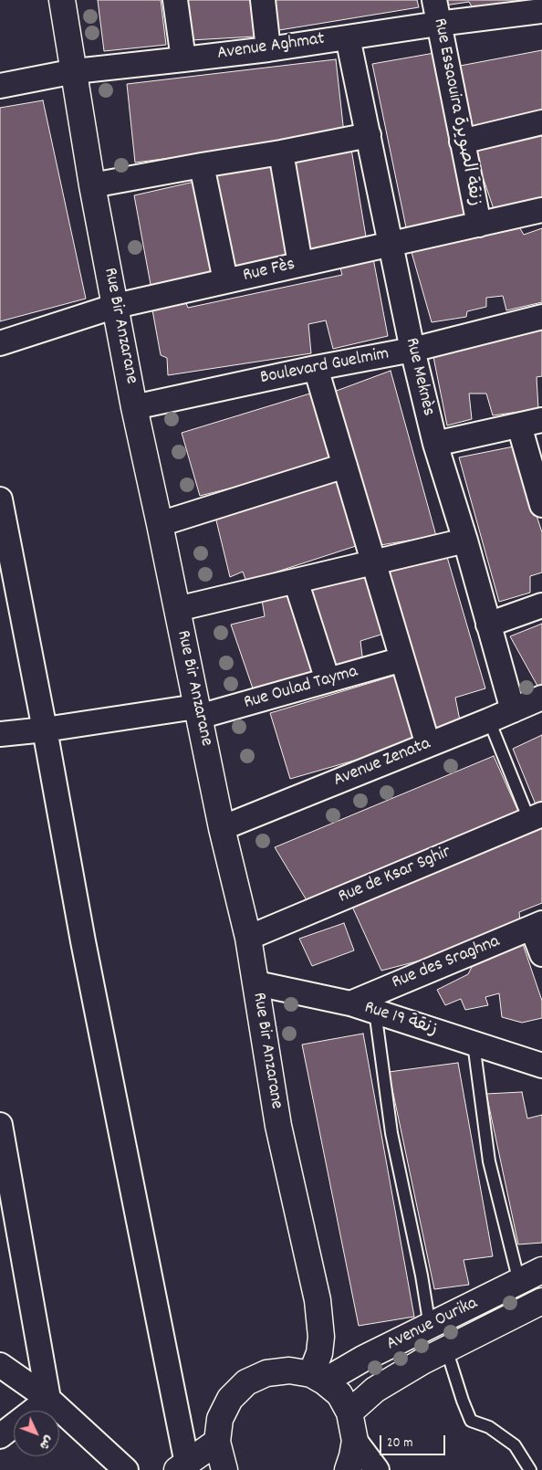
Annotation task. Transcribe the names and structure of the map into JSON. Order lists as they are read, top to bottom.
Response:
{
  "streets": {
    "street": [
      "Avenue Aghmat",
      "Rue Essaouira زنقة الصويرة",
      "Rue Fès",
      "Rue Bir Anzarane",
      "Boulevard Guelmim",
      "Rue Meknès",
      "Rue Oulad Tayma",
      "Avenue Zenata",
      "Rue de Ksar Sghir",
      "Rue des Sraghna",
      "Rue 19 زنقة",
      "Avenue Ourika"
    ]
  },
  "crossings": [
    ["Avenue Aghmat", "Rue Essaouira زنقة الصويرة"],
    ["Avenue Aghmat", "Rue Bir Anzarane"],
    ["Avenue Aghmat", "Rue Meknès"],
    ["Rue Essaouira زنقة الصويرة", "Rue Fès"],
    ["Rue Fès", "Rue Bir Anzarane"],
    ["Rue Fès", "Rue Meknès"],
    ["Rue Bir Anzarane", "Boulevard Guelmim"],
    ["Rue Bir Anzarane", "Rue Oulad Tayma"],
    ["Rue Bir Anzarane", "Avenue Zenata"],
    ["Rue Bir Anzarane", "Rue de Ksar Sghir"],
    ["Rue Bir Anzarane", "Rue 19 زنقة"],
    ["Rue Bir Anzarane", "Avenue Ourika"],
    ["Boulevard Guelmim", "Rue Meknès"],
    ["Rue Meknès", "Avenue Zenata"],
    ["Rue des Sraghna", "Rue 19 زنقة"]
  ],
  "scale_bar": "20 m",
  "north": "bottom right"
}
